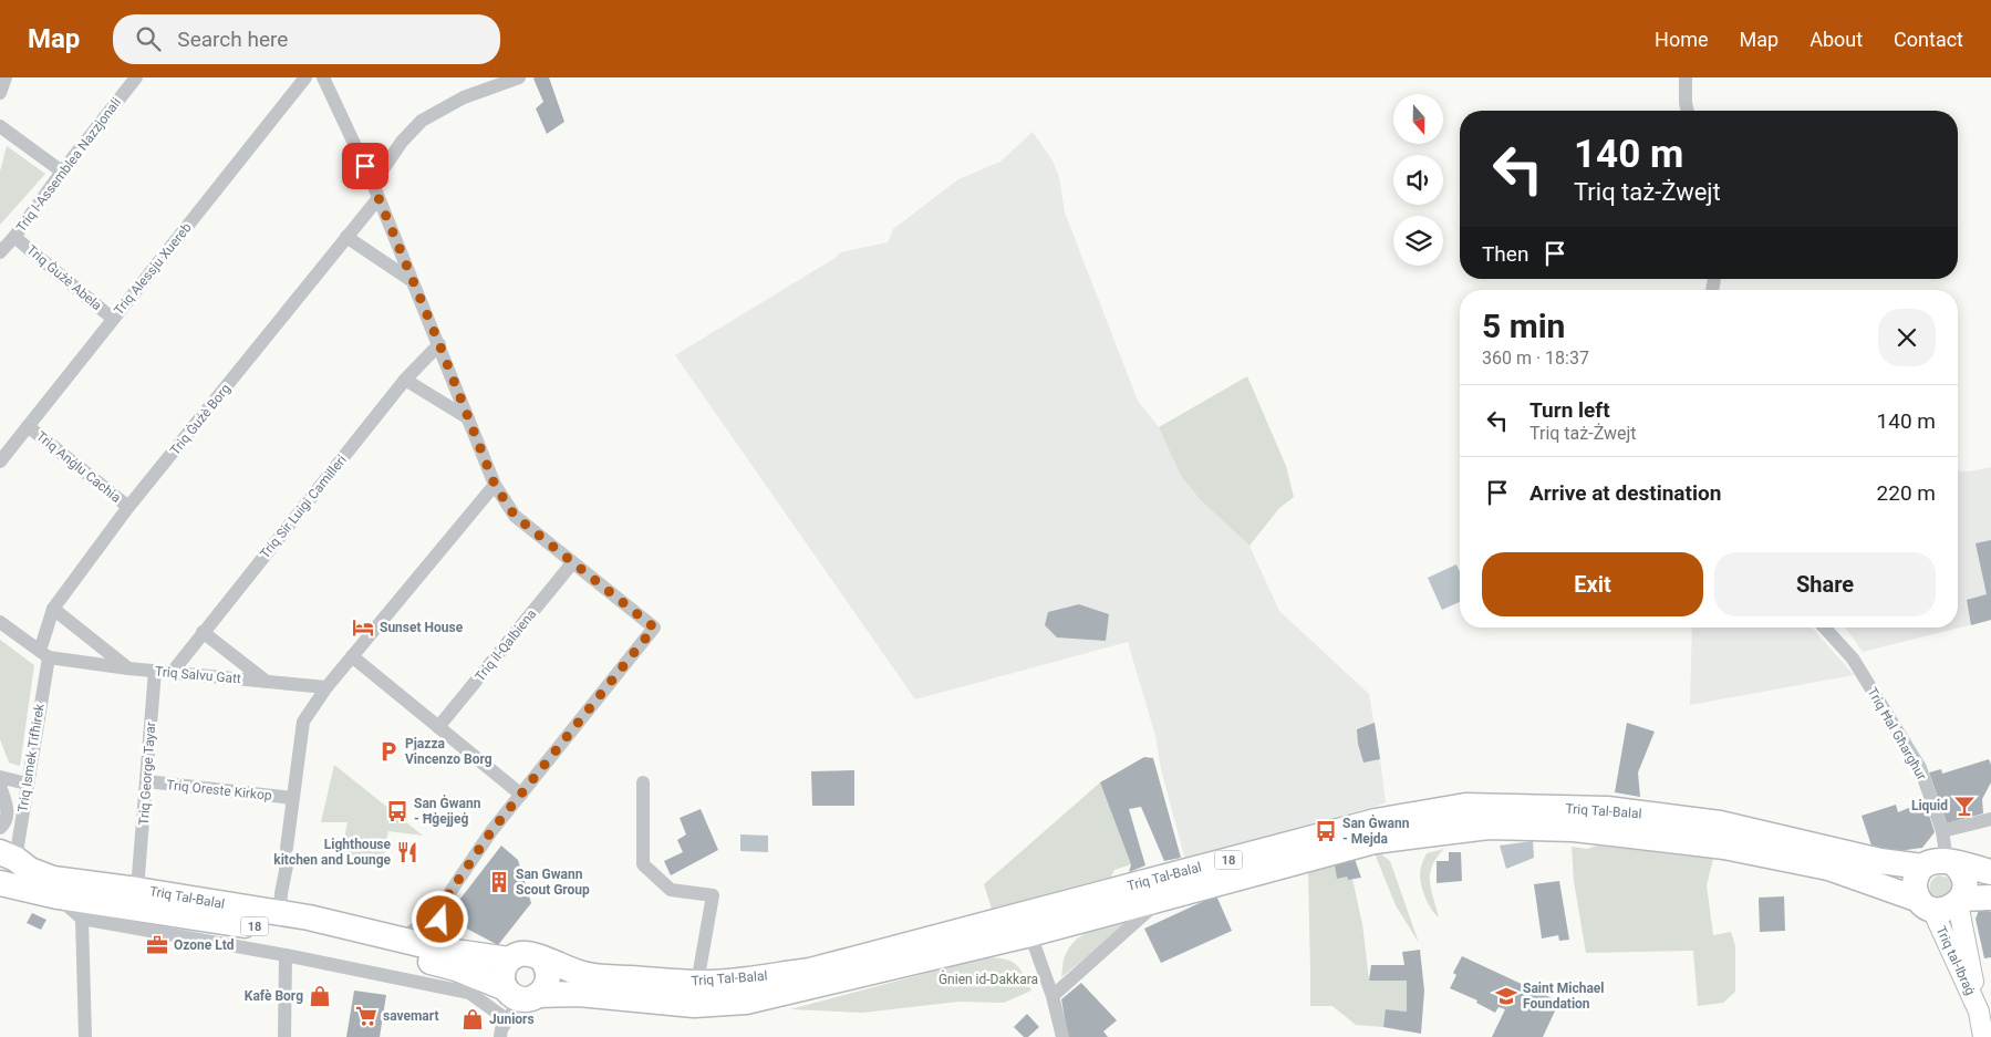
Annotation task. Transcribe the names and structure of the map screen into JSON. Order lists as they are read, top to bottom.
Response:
{
  "streets": {
    "highway": ["Triq Tal-Balal", "18"],
    "main road": ["Triq tal-Ibraġ"],
    "street": [
      "Triq l-Assemblea Nazzjonali",
      "Triq Alessju Xuereb",
      "Triq Ġużè Abela",
      "Triq Ġużè Borg",
      "Triq Anġlu Cachia",
      "Triq Sir Luigi Camilleri",
      "Triq il-Qalbiena",
      "Triq Salvu Gatt",
      "Triq Ħal Għargħur",
      "Triq Ismek Tifħirek",
      "Triq George Tayar",
      "Triq Oreste Kirkop"
    ]
  },
  "crossings": [
    ["Triq l-Assemblea Nazzjonali", "Triq Ġużè Abela"],
    ["Triq Alessju Xuereb", "Triq Ġużè Abela"],
    ["Triq Alessju Xuereb", "Triq Anġlu Cachia"],
    ["Triq Ġużè Borg", "Triq Anġlu Cachia"],
    ["Triq Ġużè Borg", "Triq Salvu Gatt"],
    ["Triq Ġużè Borg", "Triq Ismek Tifħirek"],
    ["Triq Sir Luigi Camilleri", "Triq Salvu Gatt"],
    ["Triq Salvu Gatt", "Triq Ismek Tifħirek"],
    ["Triq Salvu Gatt", "Triq George Tayar"],
    ["Triq Ħal Għargħur", "Triq Tal-Balal"],
    ["Triq Ħal Għargħur", "Triq tal-Ibraġ"],
    ["Triq Ismek Tifħirek", "Triq Tal-Balal"],
    ["Triq George Tayar", "Triq Oreste Kirkop"],
    ["Triq Tal-Balal", "Triq tal-Ibraġ"]
  ],
  "parks": ["Ġnien id-Dakkara"],
  "places": {
    "hotel": ["Sunset House"],
    "parking": ["Pjazza Vincenzo Borg"],
    "bar": ["Liquid"],
    "bus stop": ["San Ġwann - Ħġejjeġ", "San Ġwann - Mejda"],
    "restaurant": ["Lighthouse kitchen and Lounge"],
    "building": ["San Gwann Scout Group"],
    "office": ["Ozone Ltd"],
    "shop": ["Kafè Borg", "Juniors"],
    "school or university": ["Saint Michael Foundation"],
    "supermarket": ["savemart"]
  },
  "north": "bottom",
  "page": {
    "header": "Map",
    "search": "Search here",
    "nav": [
      "Home",
      "Map",
      "About",
      "Contact"
    ],
    "turn": ["140 m", "Triq taż-Żwejt"],
    "then": "Then",
    "heading": ["5 min", "360 m · 18:37"],
    "list": [
      {
        "name": "Turn left",
        "note": "Triq taż-Żwejt",
        "value": "140 m"
      },
      {
        "name": "Arrive at destination",
        "value": "220 m"
      }
    ],
    "buttons": ["Exit", "Share"]
  }
}
